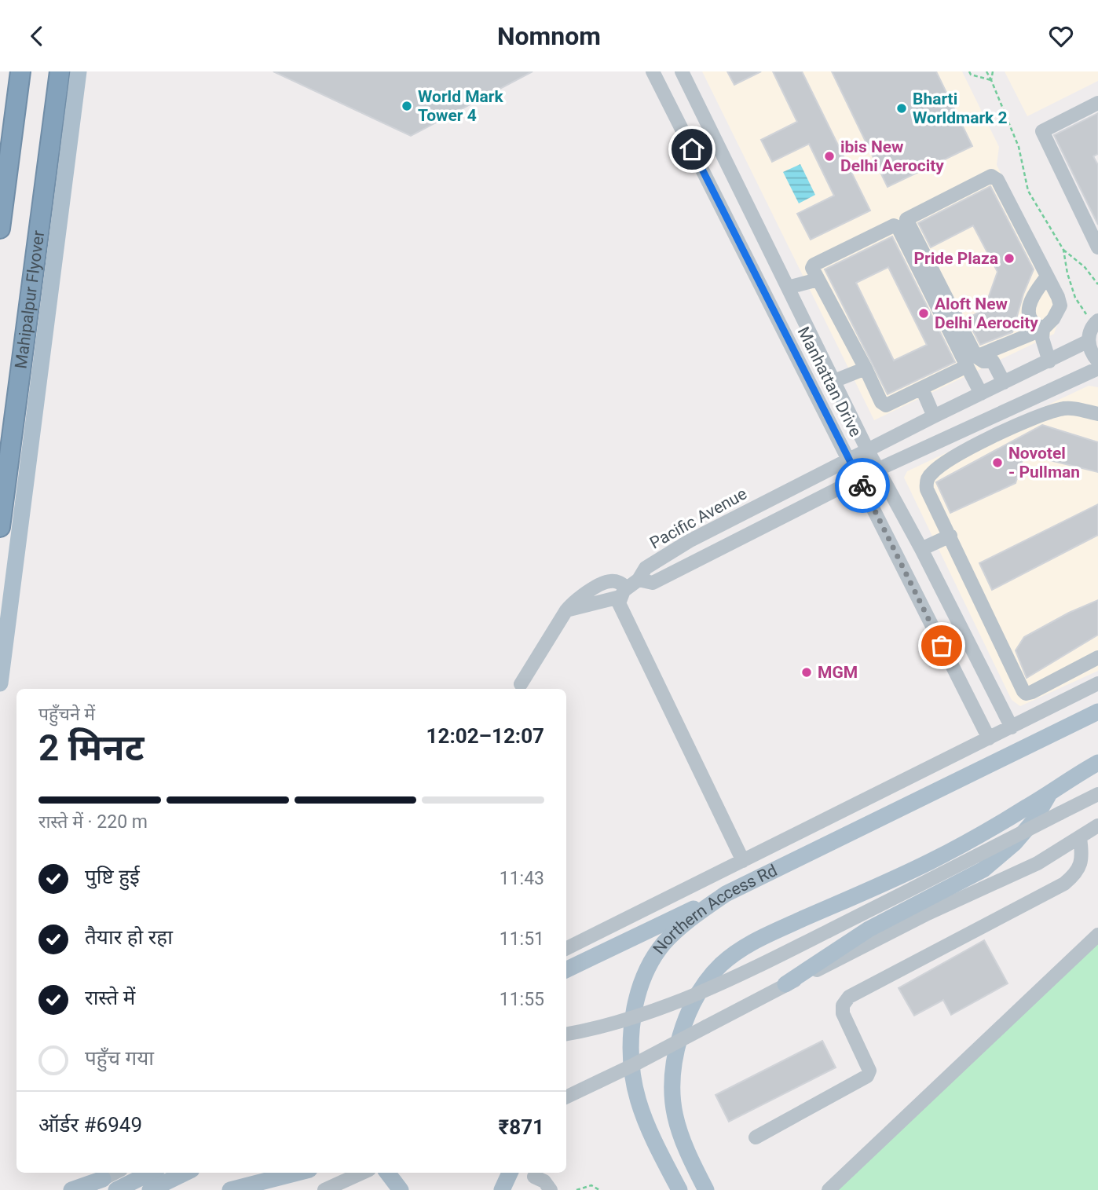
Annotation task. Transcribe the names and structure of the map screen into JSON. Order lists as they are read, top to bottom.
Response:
{
  "streets": {
    "highway": ["Mahipalpur Flyover"],
    "main road": ["Northern Access Rd"],
    "street": ["Manhattan Drive", "Pacific Avenue"]
  },
  "crossings": [
    ["Manhattan Drive", "Pacific Avenue"]
  ],
  "places": [
    "World Mark Tower 4",
    "Bharti Worldmark 2",
    "ibis New Delhi Aerocity",
    "Pride Plaza",
    "Aloft New Delhi Aerocity",
    "Novotel - Pullman",
    "MGM"
  ],
  "page": {
    "header": "Nomnom",
    "heading": ["2 मिनट", "पहुँचने में", "12:02–12:07"],
    "panel": ["ऑर्डर #6949", "₹871"],
    "bar": "रास्ते में · 220 m",
    "list": [
      ["पुष्टि हुई", "11:43"],
      ["तैयार हो रहा", "11:51"],
      ["रास्ते में", "11:55"],
      "पहुँच गया"
    ]
  }
}
